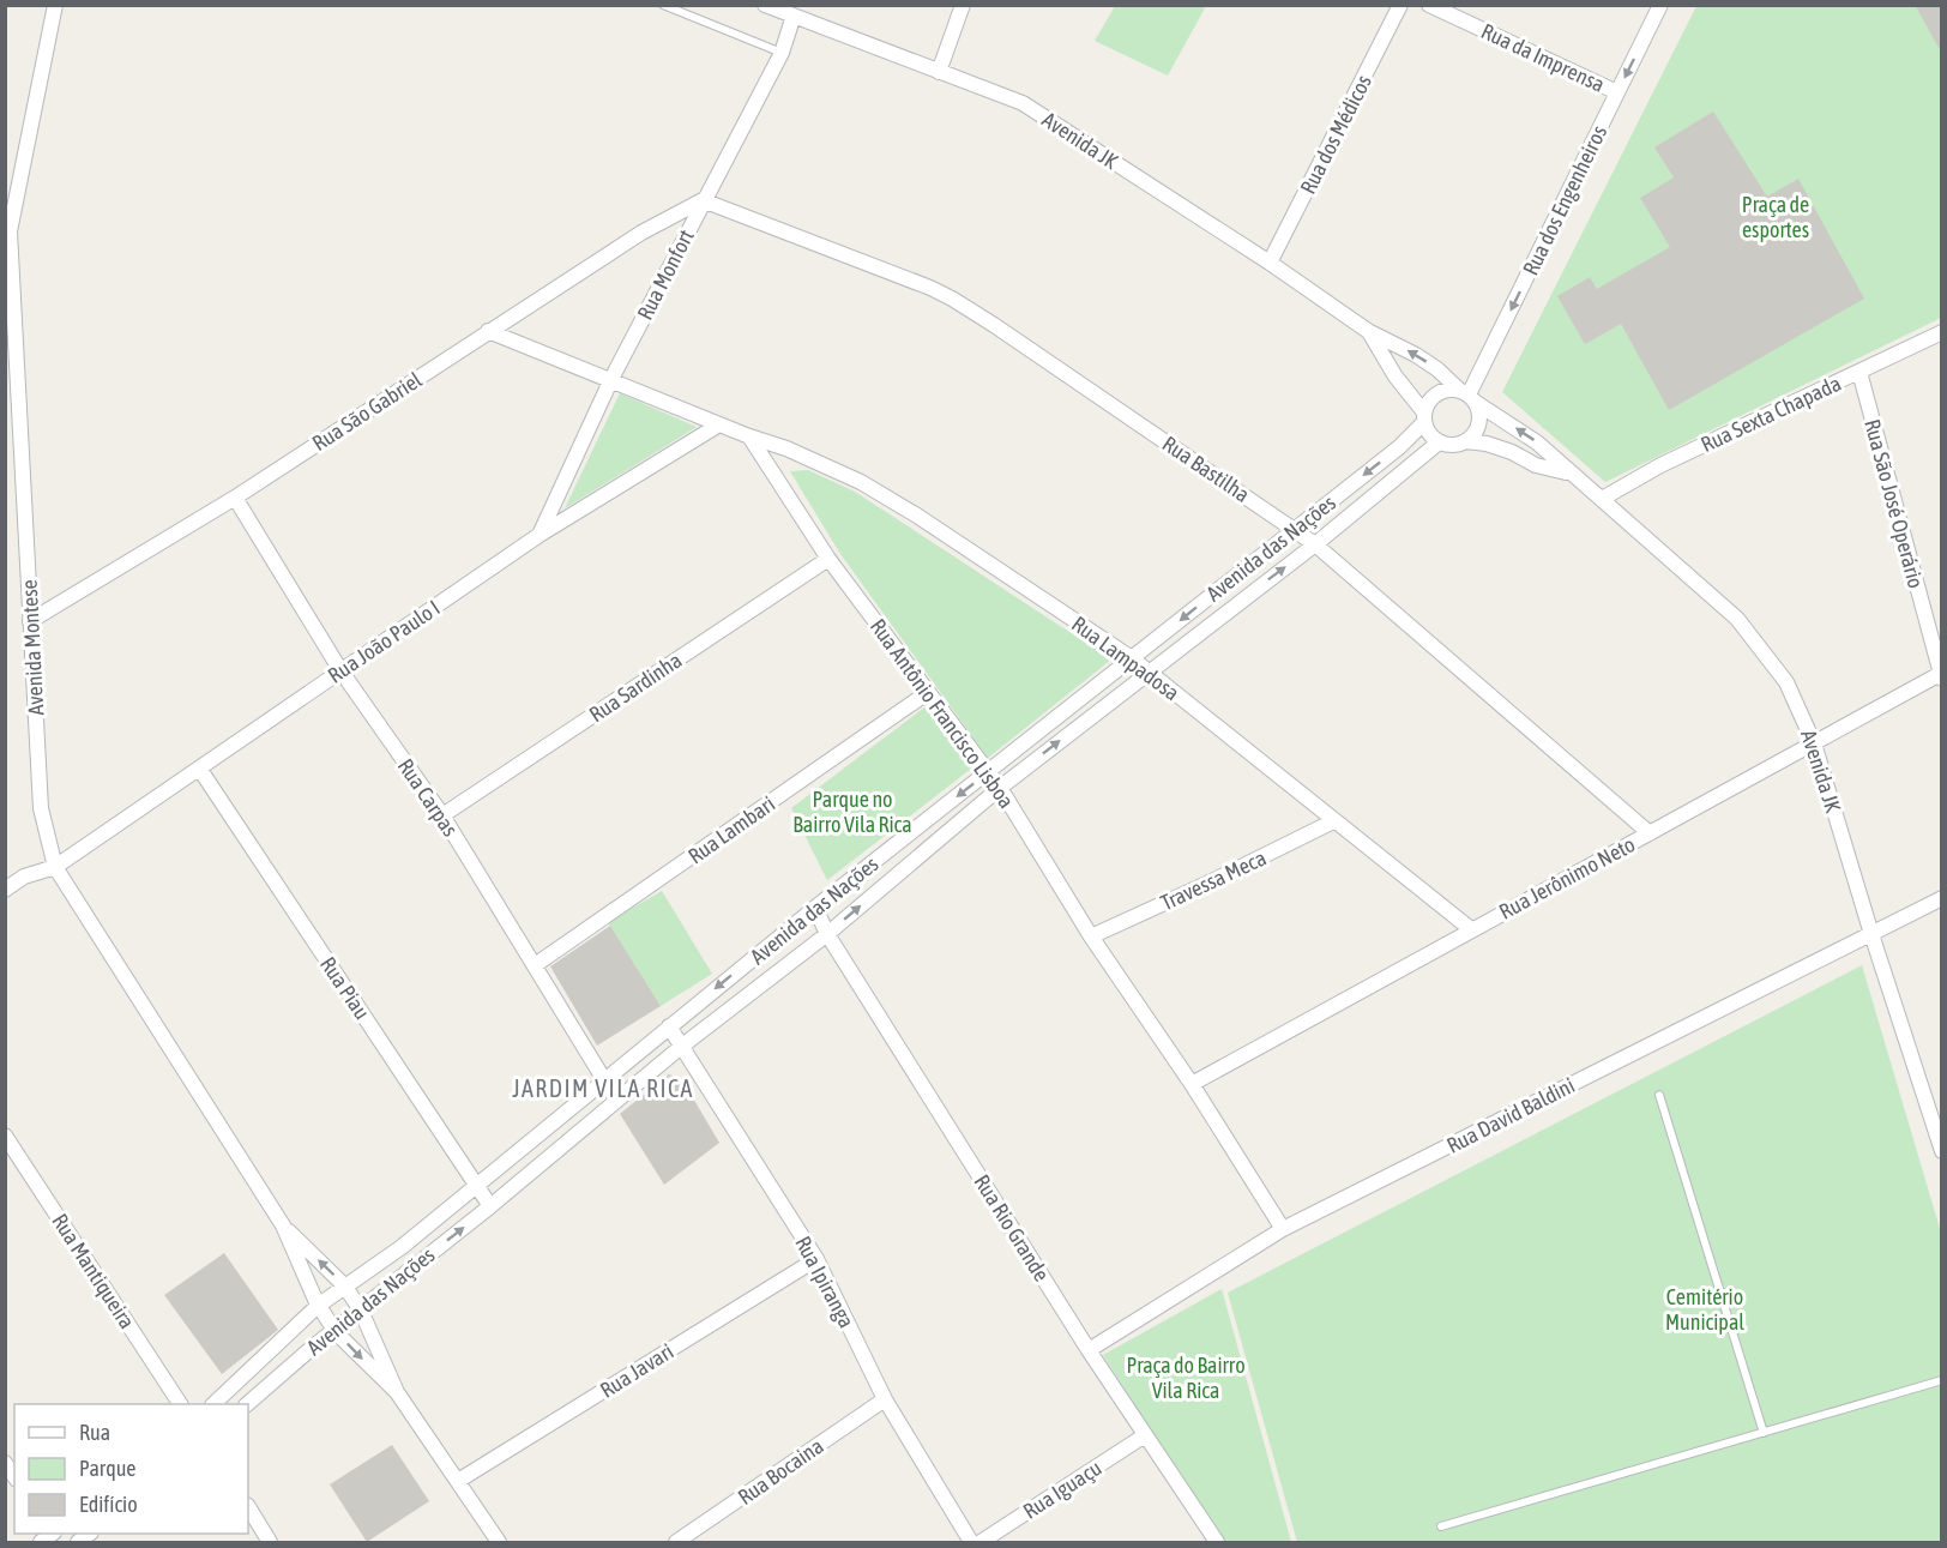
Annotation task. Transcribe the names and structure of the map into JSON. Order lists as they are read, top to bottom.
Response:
{
  "streets": {
    "street": [
      "Rua da Imprensa",
      "Rua dos Médicos",
      "Avenida JK",
      "Rua dos Engenheiros",
      "Rua Monfort",
      "Rua São Gabriel",
      "Rua Sexta Chapada",
      "Rua Bastilha",
      "Rua São José Operário",
      "Avenida das Nações",
      "Rua João Paulo I",
      "Avenida Montese",
      "Rua Lampadosa",
      "Rua Sardinha",
      "Rua Antônio Francisco Lisboa",
      "Rua Carpas",
      "Rua Lambari",
      "Rua Jerônimo Neto",
      "Travessa Meca",
      "Rua Piau",
      "Rua David Baldini",
      "Rua Rio Grande",
      "Rua Mantiqueira",
      "Rua Ipiranga",
      "Rua Javari",
      "Rua Bocaina",
      "Rua Iguaçu"
    ]
  },
  "crossings": [
    ["Rua da Imprensa", "Rua dos Engenheiros"],
    ["Rua dos Médicos", "Avenida JK"],
    ["Avenida JK", "Rua dos Engenheiros"],
    ["Avenida JK", "Rua Monfort"],
    ["Avenida JK", "Rua Sexta Chapada"],
    ["Avenida JK", "Avenida das Nações"],
    ["Avenida JK", "Rua Jerônimo Neto"],
    ["Avenida JK", "Rua David Baldini"],
    ["Rua dos Engenheiros", "Avenida das Nações"],
    ["Rua Monfort", "Rua São Gabriel"],
    ["Rua Monfort", "Rua Bastilha"],
    ["Rua Monfort", "Rua João Paulo I"],
    ["Rua São Gabriel", "Rua Bastilha"],
    ["Rua São Gabriel", "Avenida Montese"],
    ["Rua São Gabriel", "Rua Carpas"],
    ["Rua Sexta Chapada", "Rua São José Operário"],
    ["Rua Bastilha", "Avenida das Nações"],
    ["Rua Bastilha", "Rua Jerônimo Neto"],
    ["Rua São José Operário", "Rua Jerônimo Neto"],
    ["Avenida das Nações", "Avenida Montese"],
    ["Avenida das Nações", "Rua Lampadosa"],
    ["Avenida das Nações", "Rua Antônio Francisco Lisboa"],
    ["Avenida das Nações", "Rua Carpas"],
    ["Avenida das Nações", "Rua Piau"],
    ["Avenida das Nações", "Rua Rio Grande"],
    ["Avenida das Nações", "Rua Ipiranga"],
    ["Rua João Paulo I", "Avenida Montese"],
    ["Rua João Paulo I", "Rua Carpas"],
    ["Rua João Paulo I", "Rua Piau"],
    ["Avenida Montese", "Rua Javari"],
    ["Rua Lampadosa", "Rua Antônio Francisco Lisboa"],
    ["Rua Lampadosa", "Rua Jerônimo Neto"],
    ["Rua Lampadosa", "Travessa Meca"],
    ["Rua Sardinha", "Rua Antônio Francisco Lisboa"],
    ["Rua Sardinha", "Rua Carpas"],
    ["Rua Antônio Francisco Lisboa", "Rua Lambari"],
    ["Rua Antônio Francisco Lisboa", "Rua Jerônimo Neto"],
    ["Rua Antônio Francisco Lisboa", "Travessa Meca"],
    ["Rua Antônio Francisco Lisboa", "Rua David Baldini"],
    ["Rua Carpas", "Rua Lambari"],
    ["Rua David Baldini", "Rua Rio Grande"],
    ["Rua Rio Grande", "Rua Iguaçu"],
    ["Rua Ipiranga", "Rua Javari"],
    ["Rua Ipiranga", "Rua Bocaina"]
  ],
  "one_way": ["Rua dos Engenheiros"],
  "districts": ["JARDIM VILA RICA"],
  "parks": [
    "Praça de esportes",
    "Parque no Bairro Vila Rica",
    "Cemitério Municipal",
    "Praça do Bairro Vila Rica"
  ],
  "legend": ["Rua", "Parque", "Edifício"]
}
